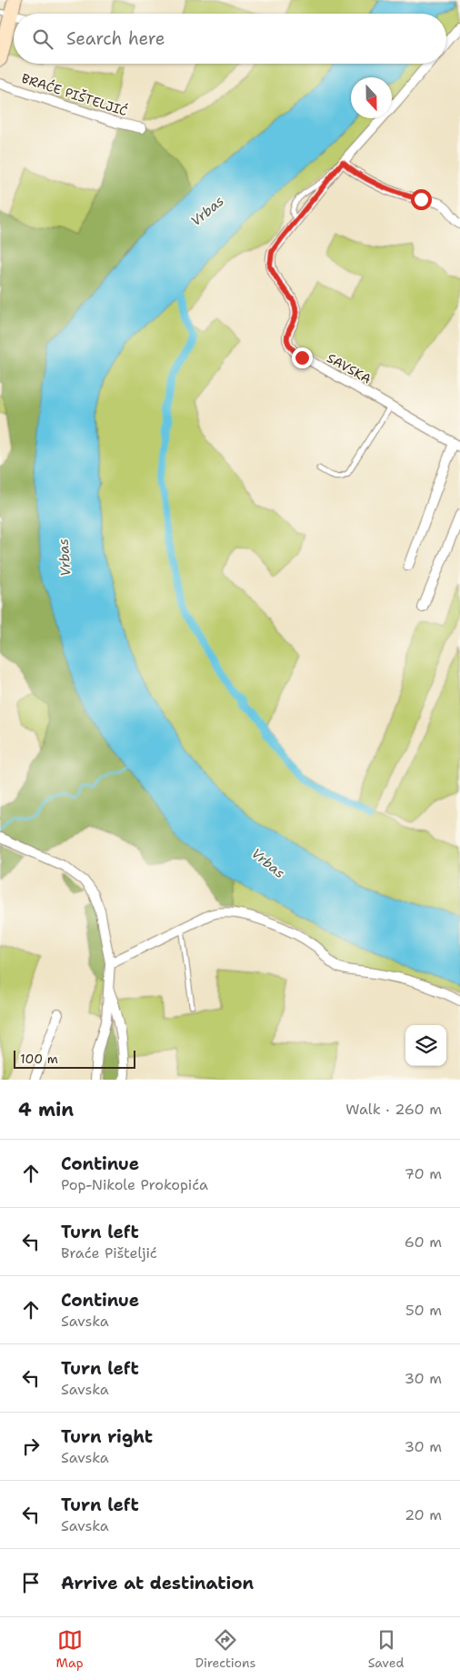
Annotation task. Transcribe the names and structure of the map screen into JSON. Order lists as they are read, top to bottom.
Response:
{
  "streets": {
    "street": ["BRAĆE PIŠTELJIĆ", "SAVSKA"]
  },
  "water": ["Vrbas"],
  "scale_bar": "100 m",
  "north": "bottom",
  "page": {
    "search": "Search here",
    "scale": "100 m",
    "heading": ["4 min", "Walk · 260 m"],
    "list": [
      ["Continue", "Pop-Nikole Prokopića", "70 m"],
      ["Turn left", "Braće Pišteljić", "60 m"],
      ["Continue", "Savska", "50 m"],
      ["Turn left", "Savska", "30 m"],
      ["Turn right", "Savska", "30 m"],
      ["Turn left", "Savska", "20 m"],
      "Arrive at destination"
    ],
    "nav": ["Map", "Directions", "Saved"]
  }
}
